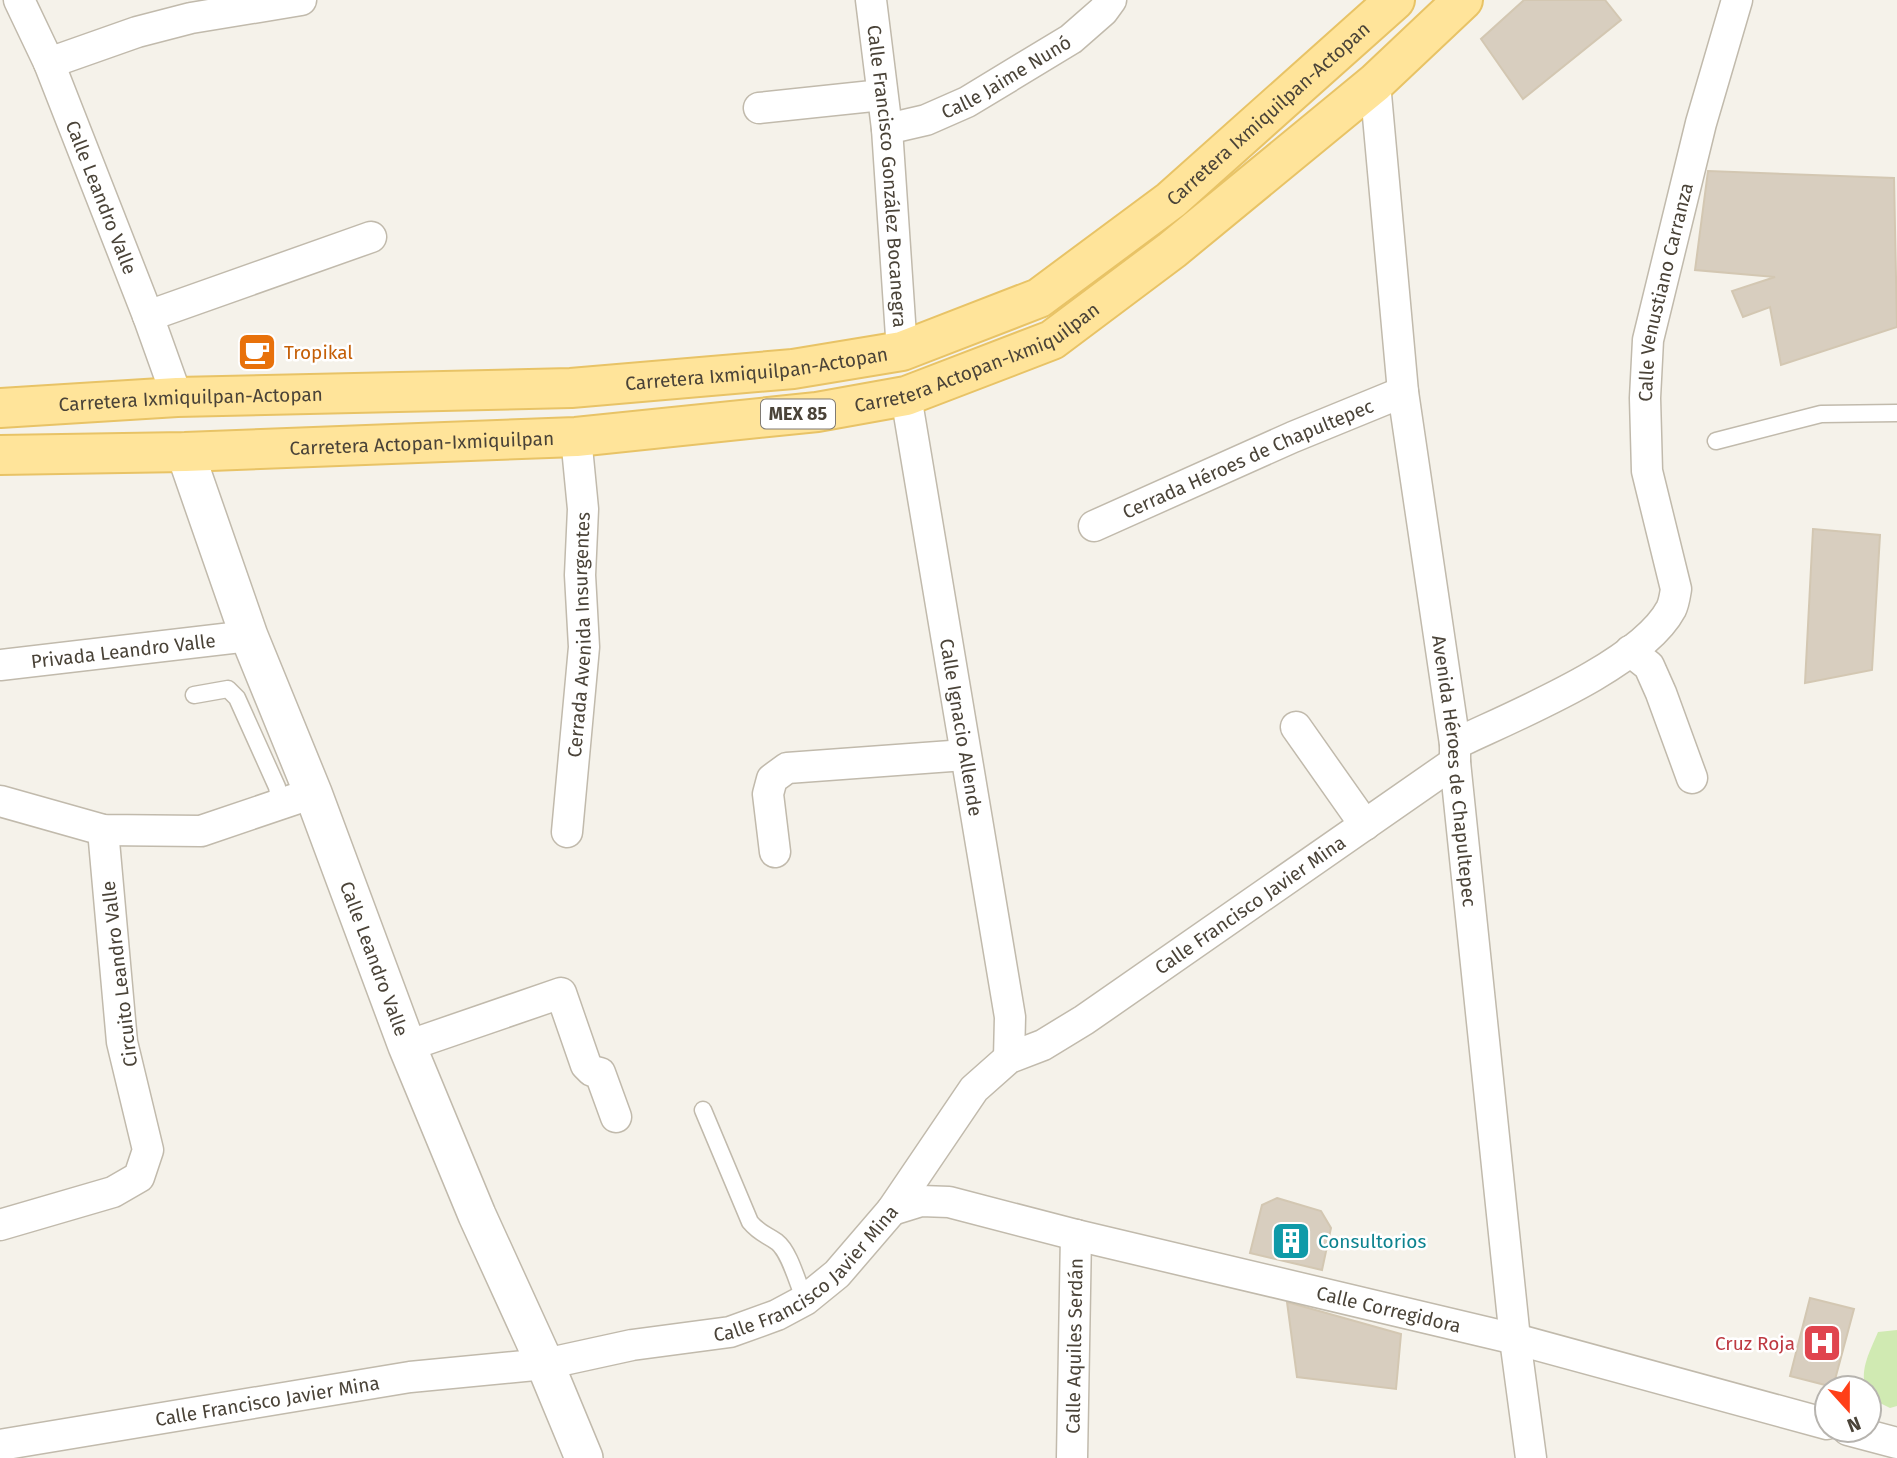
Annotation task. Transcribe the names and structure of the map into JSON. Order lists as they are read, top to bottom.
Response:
{
  "streets": {
    "main road": ["Carretera Ixmiquilpan-Actopan", "Carretera Actopan-Ixmiquilpan", "MEX 85"],
    "street": [
      "Calle Jaime Nunó",
      "Calle Francisco González Bocanegra",
      "Calle Leandro Valle",
      "Calle Venustiano Carranza",
      "Cerrada Héroes de Chapultepec",
      "Cerrada Avenida Insurgentes",
      "Privada Leandro Valle",
      "Calle Ignacio Allende",
      "Avenida Héroes de Chapultepec",
      "Calle Francisco Javier Mina",
      "Circuito Leandro Valle",
      "Calle Corregidora",
      "Calle Aquiles Serdán"
    ]
  },
  "crossings": [
    ["Calle Jaime Nunó", "Calle Francisco González Bocanegra"],
    ["Carretera Ixmiquilpan-Actopan", "Calle Francisco González Bocanegra"],
    ["Carretera Ixmiquilpan-Actopan", "Calle Leandro Valle"],
    ["Calle Leandro Valle", "Carretera Actopan-Ixmiquilpan"],
    ["Calle Leandro Valle", "Privada Leandro Valle"],
    ["Calle Leandro Valle", "Calle Francisco Javier Mina"],
    ["Calle Venustiano Carranza", "Calle Francisco Javier Mina"],
    ["Carretera Actopan-Ixmiquilpan", "Cerrada Avenida Insurgentes"],
    ["Carretera Actopan-Ixmiquilpan", "Calle Ignacio Allende"],
    ["Carretera Actopan-Ixmiquilpan", "Avenida Héroes de Chapultepec"],
    ["Cerrada Héroes de Chapultepec", "Avenida Héroes de Chapultepec"],
    ["Calle Ignacio Allende", "Calle Francisco Javier Mina"],
    ["Avenida Héroes de Chapultepec", "Calle Francisco Javier Mina"],
    ["Avenida Héroes de Chapultepec", "Calle Corregidora"],
    ["Calle Francisco Javier Mina", "Calle Corregidora"],
    ["Calle Corregidora", "Calle Aquiles Serdán"]
  ],
  "places": {
    "cafe": ["Tropikal"],
    "building": ["Consultorios"],
    "hospital": ["Cruz Roja"]
  },
  "north": "bottom"
}
